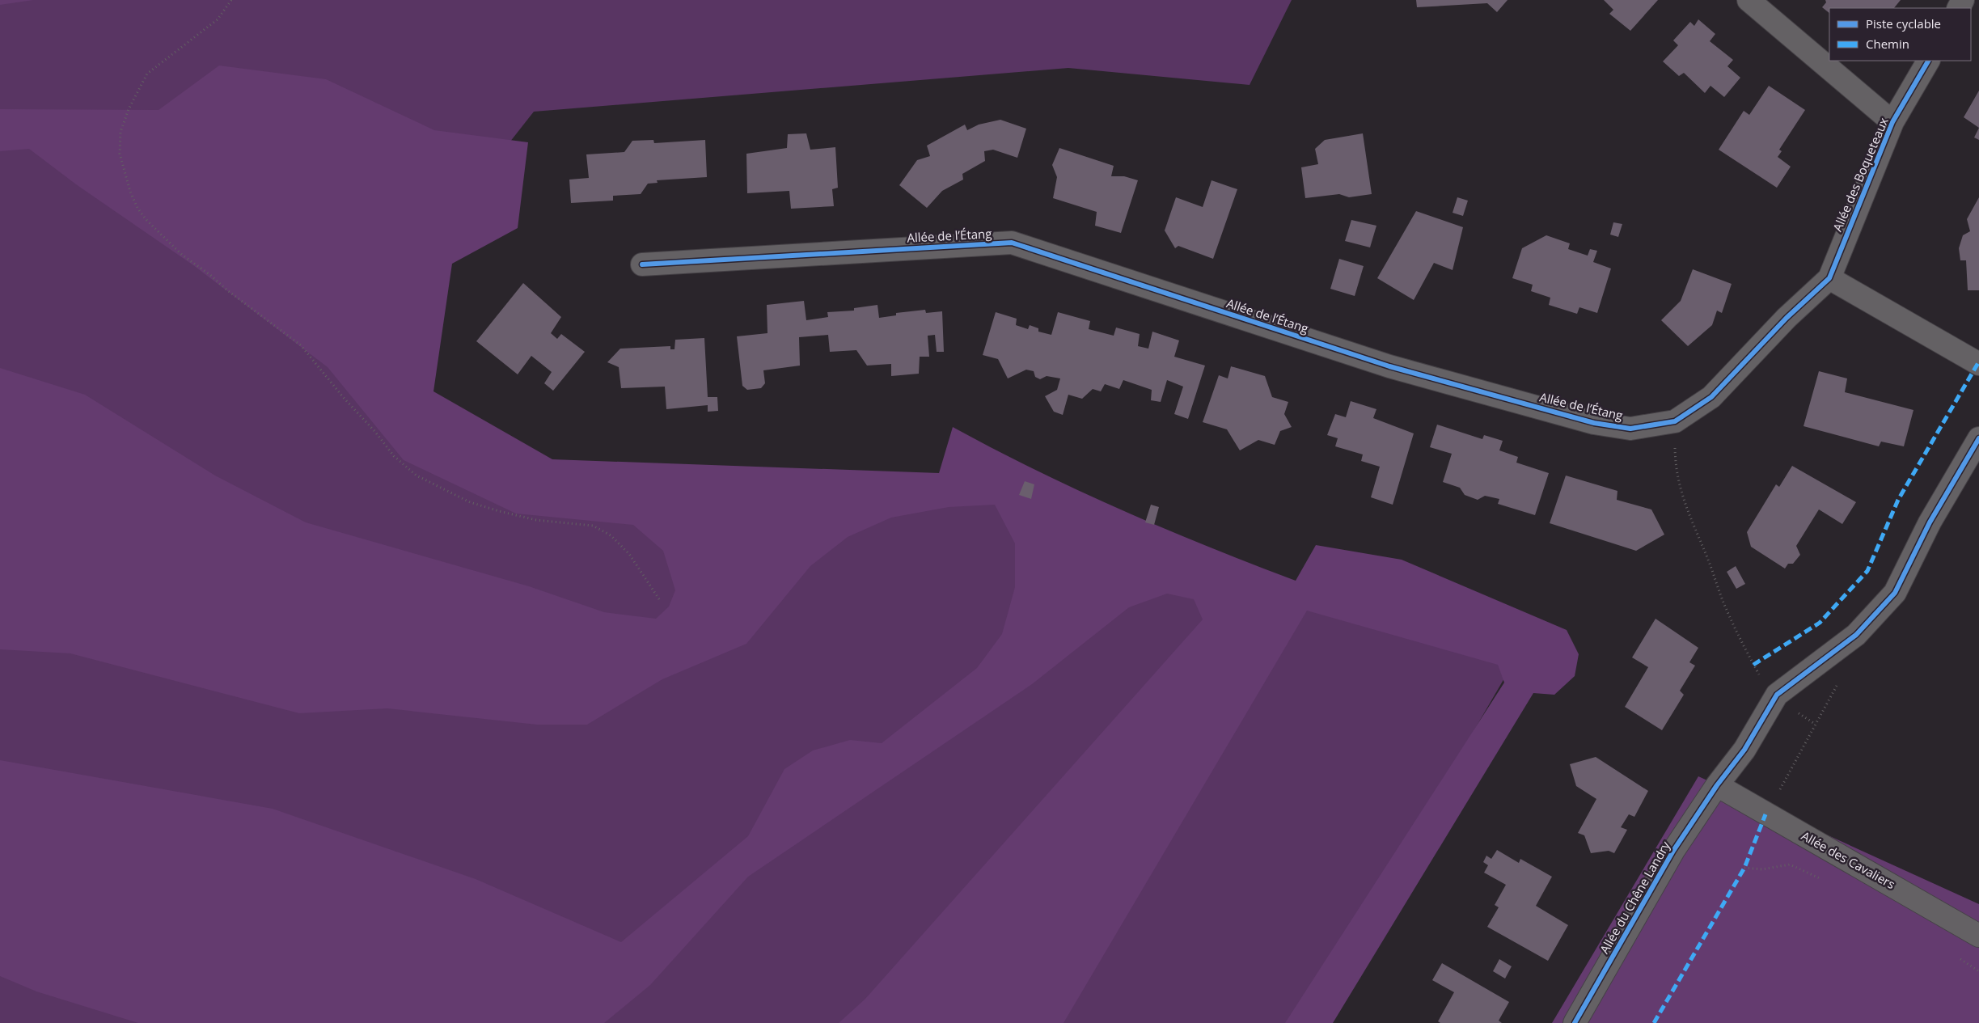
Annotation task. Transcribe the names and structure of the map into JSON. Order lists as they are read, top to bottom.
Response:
{
  "streets": {
    "street": [
      "Allée des Boqueteaux",
      "Allée de l’Étang",
      "Allée des Cavaliers",
      "Allée du Chêne Landry"
    ]
  },
  "crossings": [
    ["Allée des Boqueteaux", "Allée de l’Étang"],
    ["Allée des Cavaliers", "Allée du Chêne Landry"]
  ],
  "legend": ["Piste cyclable", "Chemin"]
}
